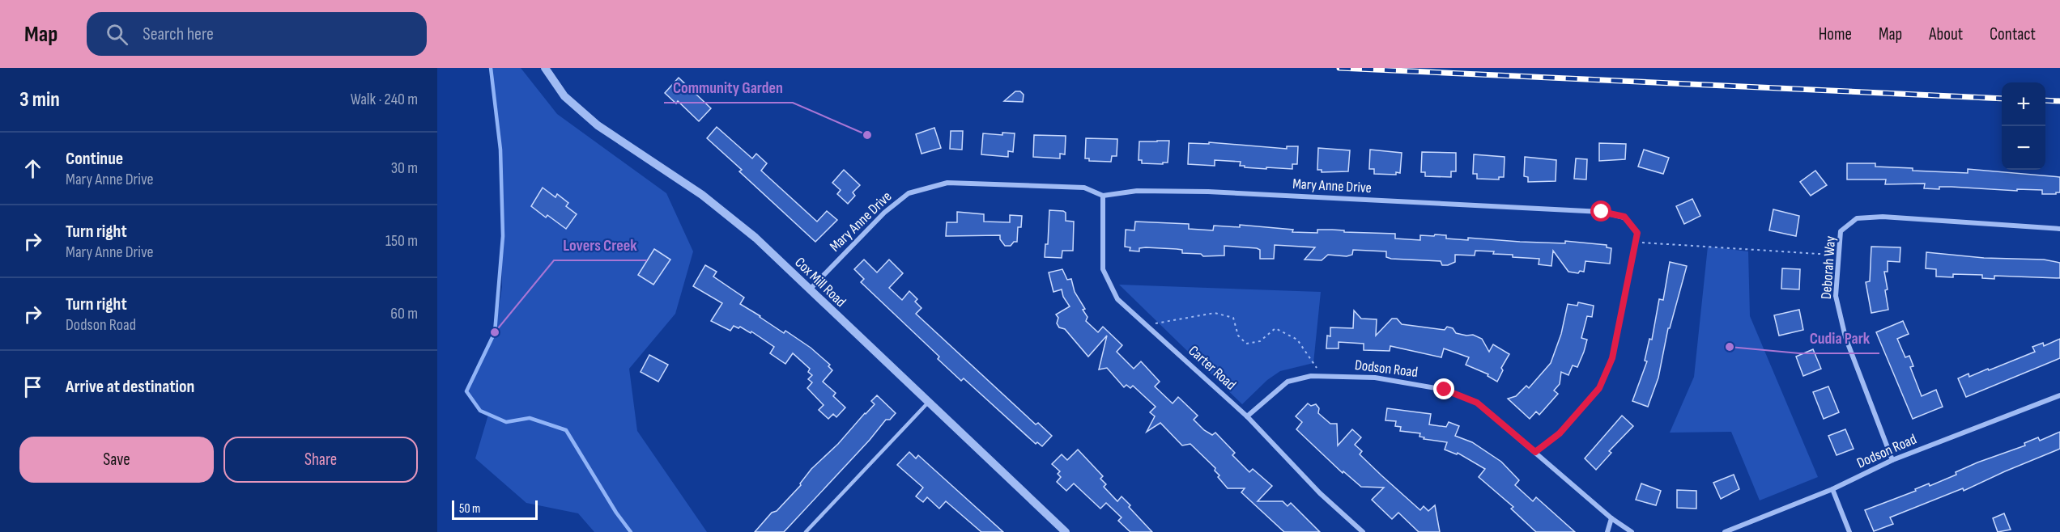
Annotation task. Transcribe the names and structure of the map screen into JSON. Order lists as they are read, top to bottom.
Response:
{
  "streets": {
    "street": [
      "Mary Anne Drive",
      "Deborah Way",
      "Cox Mill Road",
      "Carter Road",
      "Dodson Road"
    ]
  },
  "crossings": [
    ["Mary Anne Drive", "Cox Mill Road"],
    ["Mary Anne Drive", "Carter Road"],
    ["Deborah Way", "Dodson Road"],
    ["Carter Road", "Dodson Road"]
  ],
  "places": ["Community Garden", "Lovers Creek", "Cudia Park"],
  "scale_bar": "50 m",
  "page": {
    "header": "Map",
    "search": "Search here",
    "nav": [
      "Home",
      "Map",
      "About",
      "Contact"
    ],
    "heading": ["3 min", "Walk · 240 m"],
    "map_buttons": ["+", "−"],
    "list": [
      ["Continue", "Mary Anne Drive", "30 m"],
      ["Turn right", "Mary Anne Drive", "150 m"],
      ["Turn right", "Dodson Road", "60 m"],
      "Arrive at destination"
    ],
    "buttons": ["Save", "Share"],
    "scale": "50 m"
  }
}
